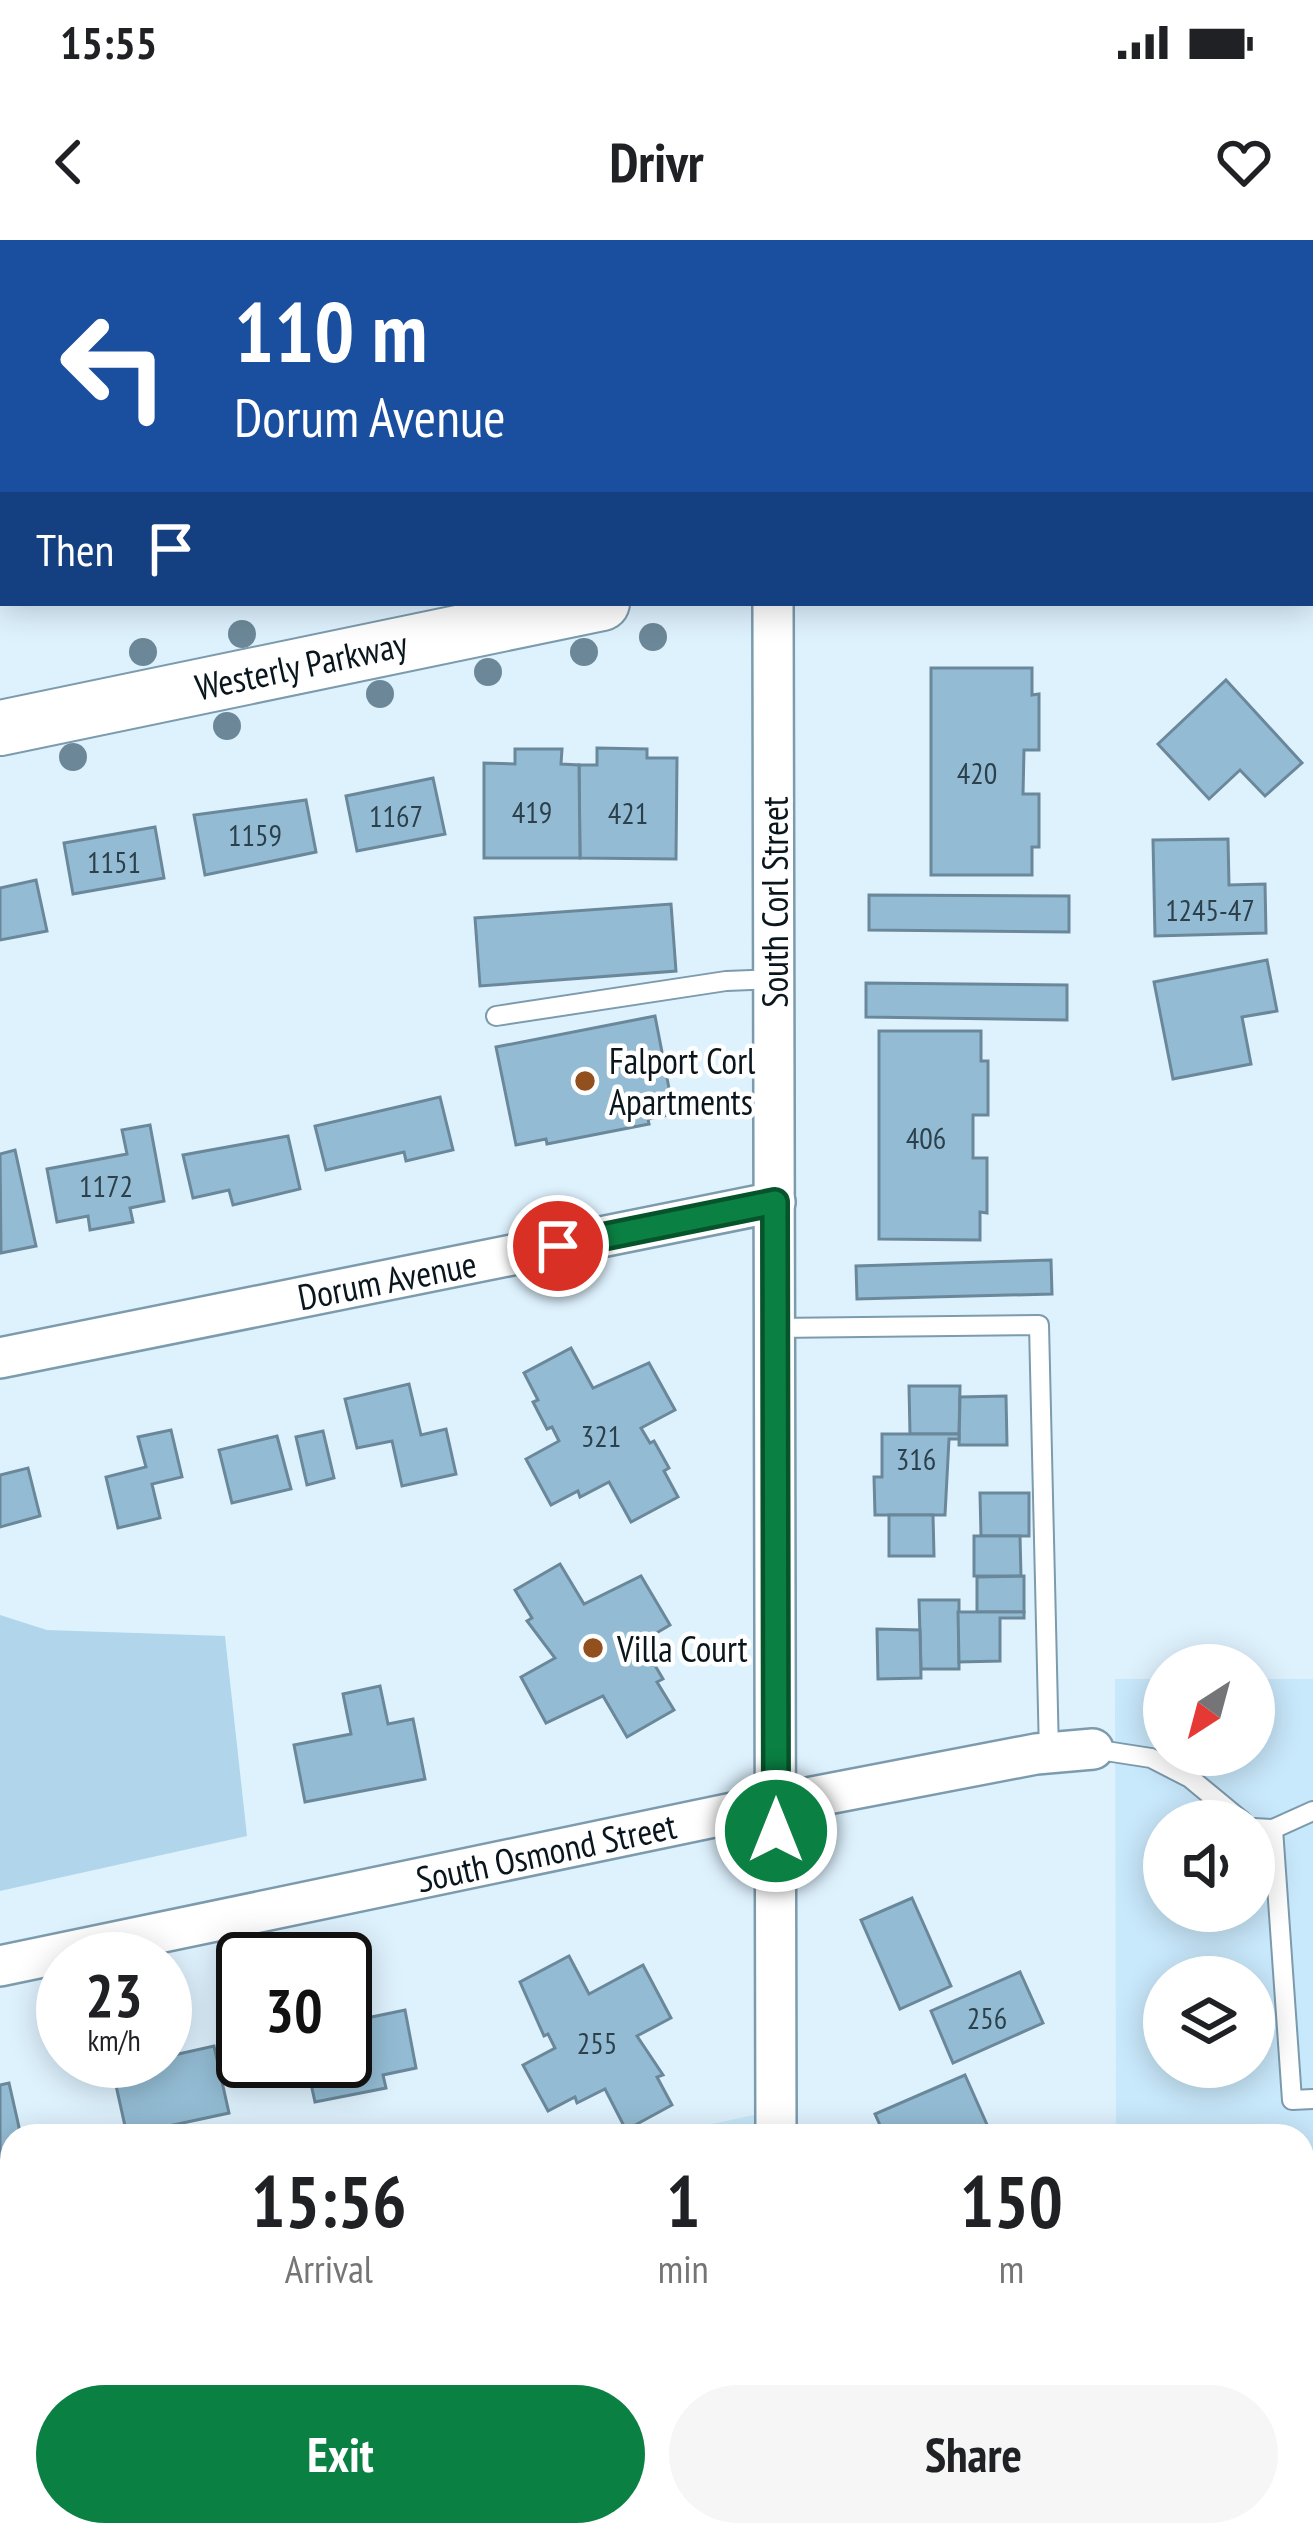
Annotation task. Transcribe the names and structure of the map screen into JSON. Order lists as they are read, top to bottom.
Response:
{
  "streets": {
    "main road": ["Westerly Parkway"],
    "street": ["South Corl Street", "Dorum Avenue", "South Osmond Street"]
  },
  "crossings": [
    ["South Corl Street", "Dorum Avenue"],
    ["South Corl Street", "South Osmond Street"]
  ],
  "places": ["Falport Corl Apartments", "Villa Court"],
  "house_numbers": [
    "420",
    "419",
    "421",
    "1167",
    "1159",
    "1151",
    "1245-47",
    "406",
    "1172",
    "321",
    "316",
    "256",
    "255"
  ],
  "north": "bottom left",
  "page": {
    "status": "15:55",
    "header": "Drivr",
    "turn": ["110 m", "Dorum Avenue"],
    "then": "Then",
    "speed": "23 km/h",
    "limit": "30",
    "eta": [
      "15:56",
      "Arrival",
      "1",
      "min",
      "150",
      "m"
    ],
    "buttons": ["Exit", "Share"]
  }
}
